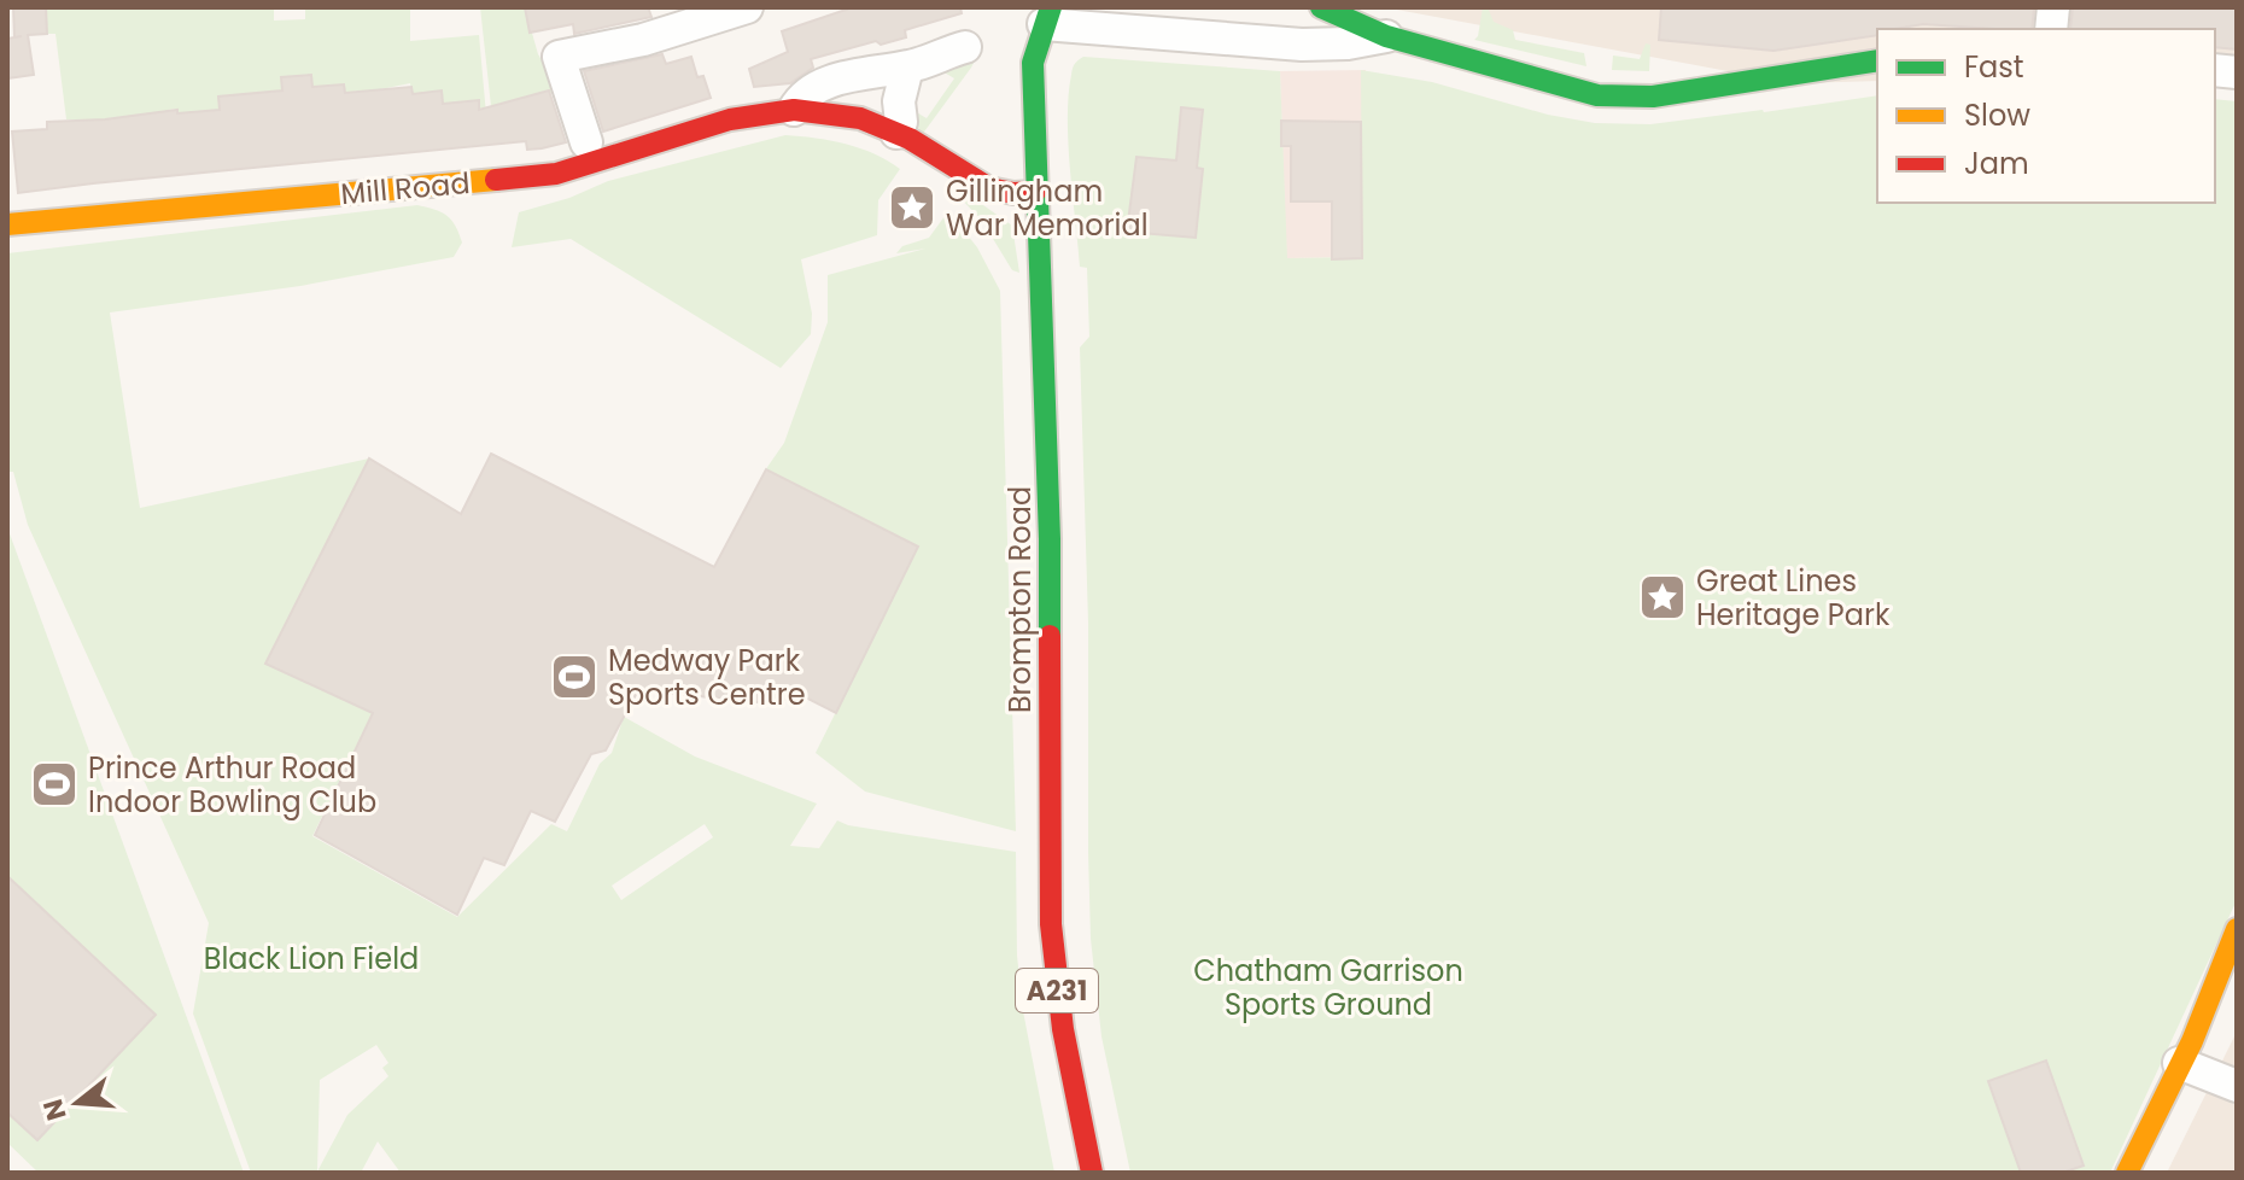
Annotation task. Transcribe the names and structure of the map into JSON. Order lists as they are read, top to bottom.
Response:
{
  "streets": {
    "street": ["Mill Road", "Brompton Road", "A231"]
  },
  "crossings": [
    ["Mill Road", "Brompton Road"]
  ],
  "parks": ["Black Lion Field", "Chatham Garrison Sports Ground"],
  "places": {
    "place": ["Gillingham War Memorial", "Great Lines Heritage Park"],
    "sports": ["Medway Park Sports Centre", "Prince Arthur Road Indoor Bowling Club"]
  },
  "legend": ["Fast", "Slow", "Jam"],
  "north": "left"
}
